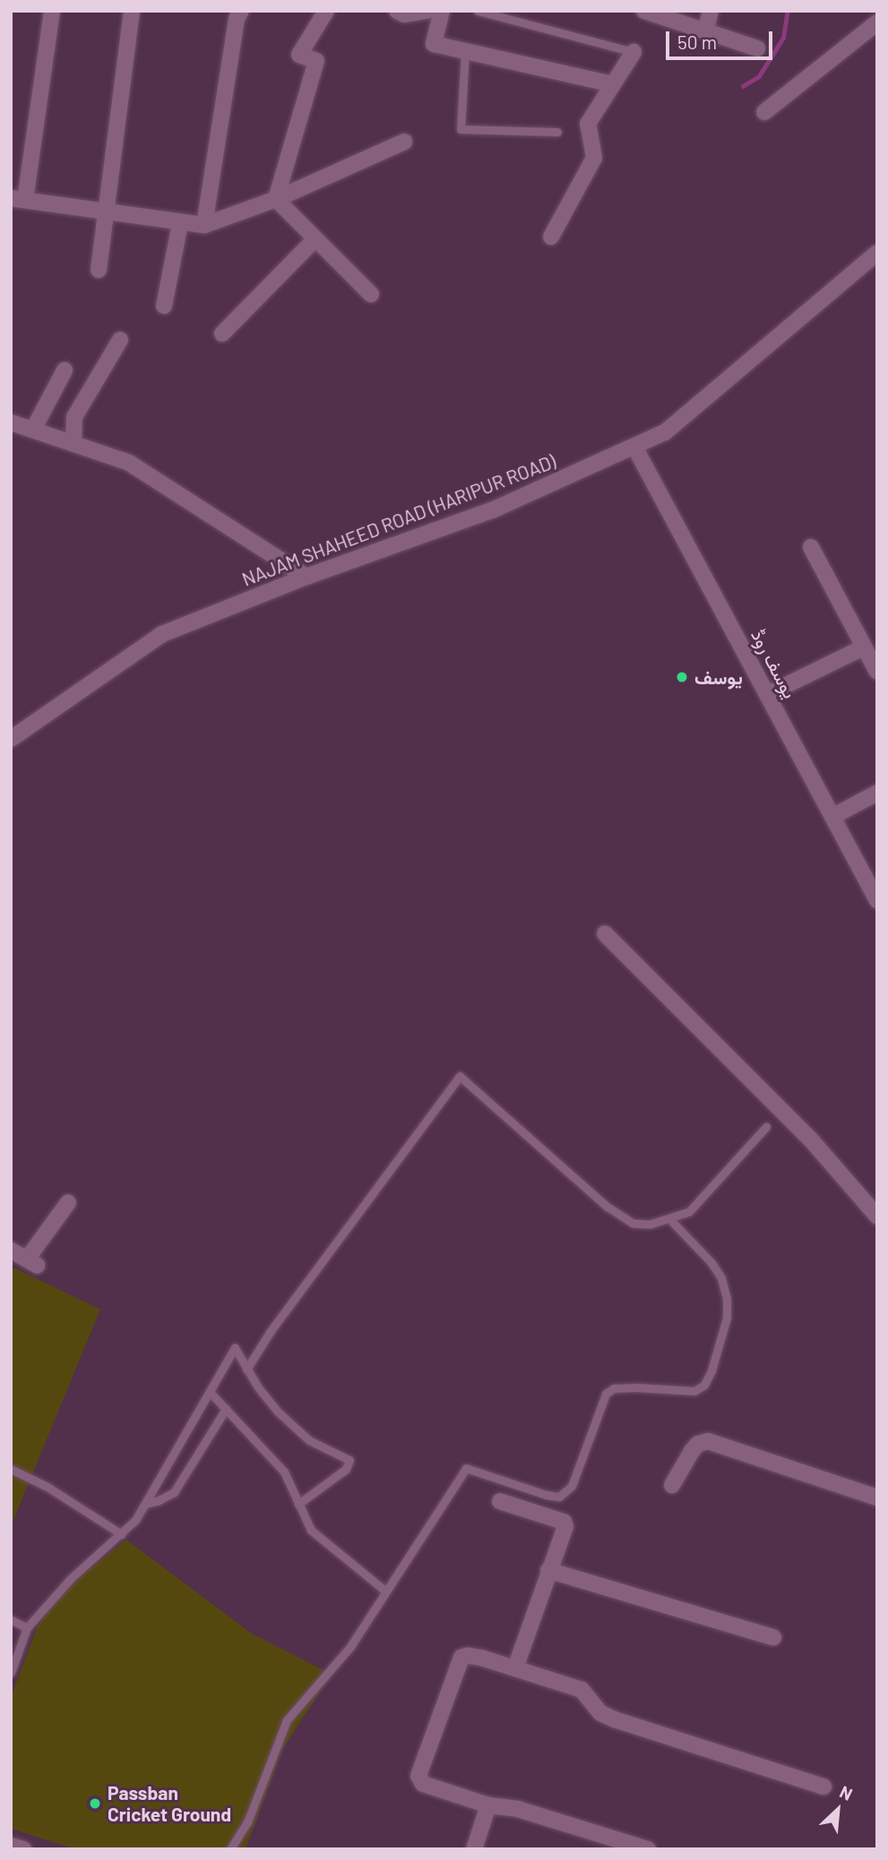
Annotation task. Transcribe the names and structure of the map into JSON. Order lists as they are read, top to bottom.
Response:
{
  "streets": {
    "street": ["NAJAM SHAHEED ROAD (HARIPUR ROAD)", "یوسف روڈ"]
  },
  "crossings": [
    ["NAJAM SHAHEED ROAD (HARIPUR ROAD)", "یوسف روڈ"]
  ],
  "places": ["یوسف", "Passban Cricket Ground"],
  "scale_bar": "50 m",
  "north": "top right"
}
